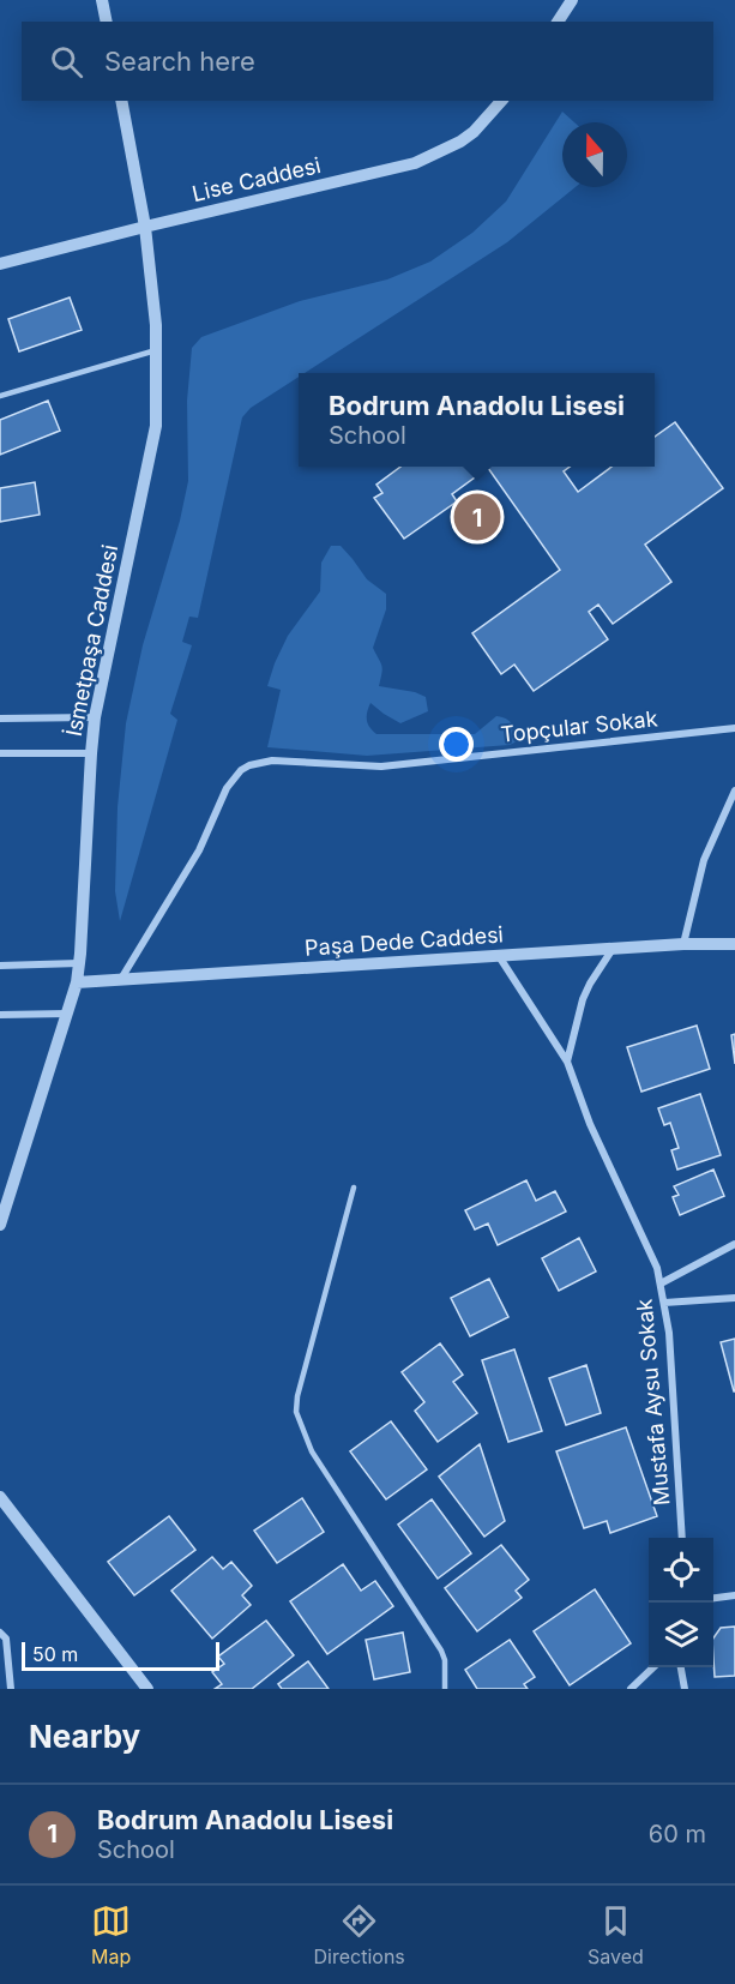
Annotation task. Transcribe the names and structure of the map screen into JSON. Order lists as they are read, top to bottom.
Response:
{
  "streets": {
    "street": [
      "Lise Caddesi",
      "İsmetpaşa Caddesi",
      "Topçular Sokak",
      "Paşa Dede Caddesi",
      "Mustafa Aysu Sokak"
    ]
  },
  "crossings": [
    ["Lise Caddesi", "İsmetpaşa Caddesi"],
    ["İsmetpaşa Caddesi", "Paşa Dede Caddesi"],
    ["Topçular Sokak", "Paşa Dede Caddesi"],
    ["Paşa Dede Caddesi", "Mustafa Aysu Sokak"]
  ],
  "scale_bar": "50 m",
  "north": "top",
  "page": {
    "search": "Search here",
    "popup": ["Bodrum Anadolu Lisesi", "School"],
    "pins": "1",
    "scale": "50 m",
    "heading": "Nearby",
    "list": [
      {
        "mark": "1",
        "name": "Bodrum Anadolu Lisesi",
        "note": "School",
        "value": "60 m"
      }
    ],
    "nav": ["Map", "Directions", "Saved"]
  }
}
